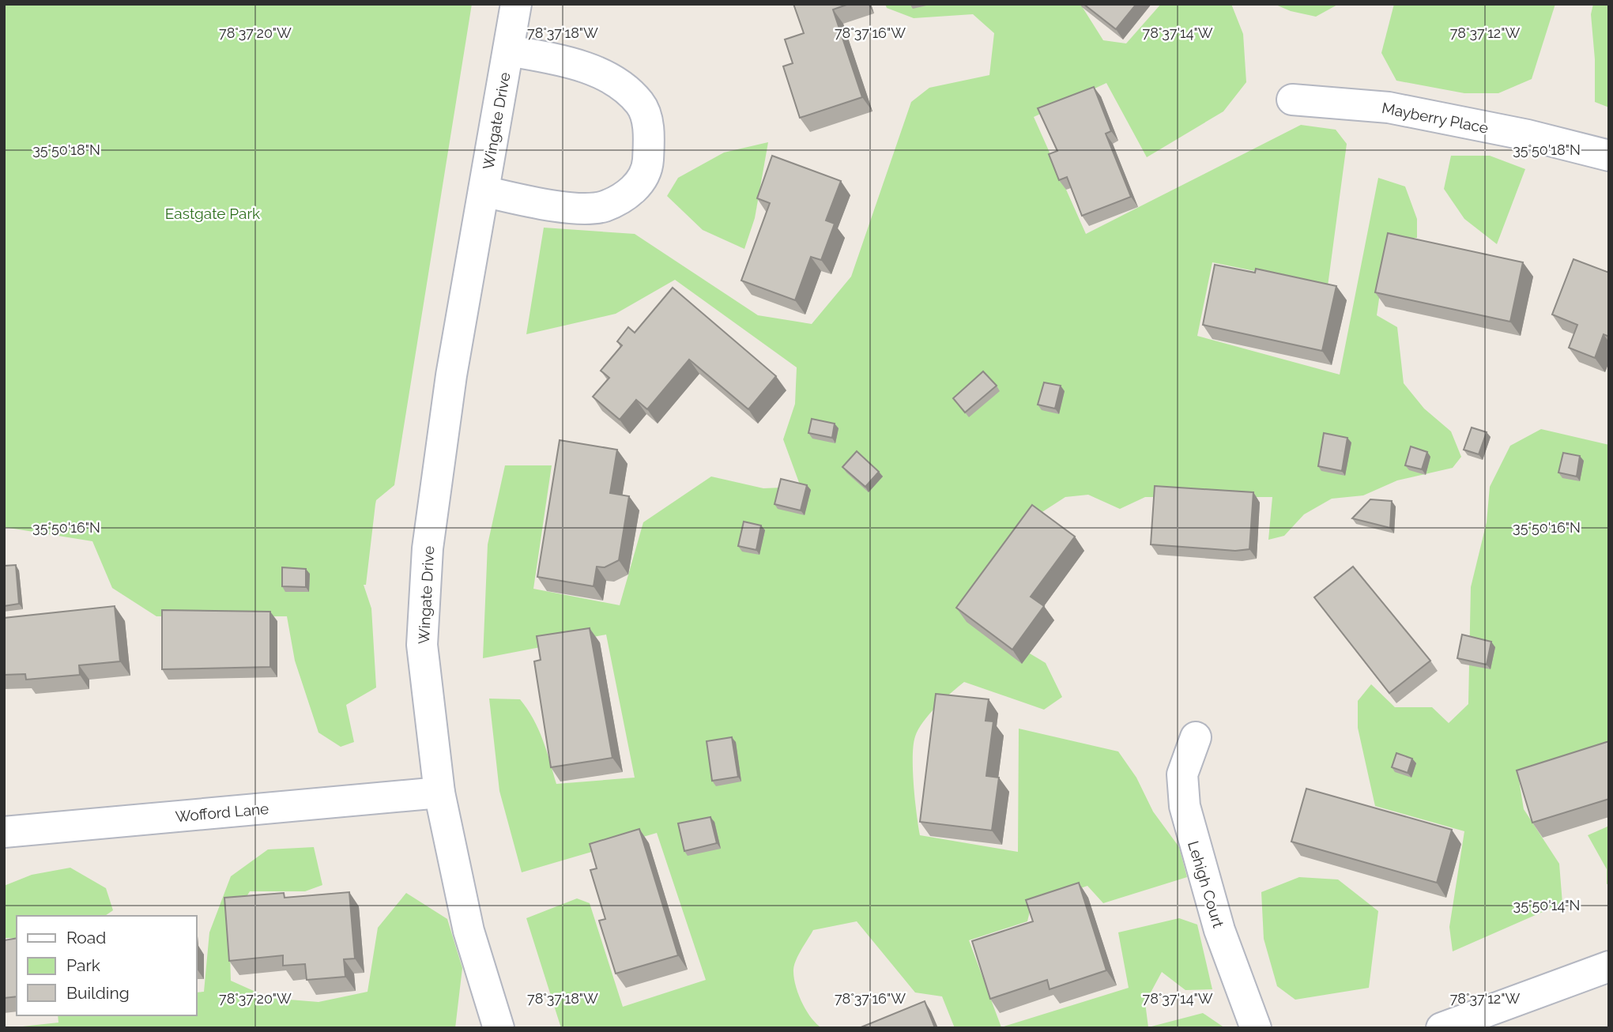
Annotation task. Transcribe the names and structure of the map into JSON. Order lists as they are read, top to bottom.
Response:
{
  "streets": {
    "street": [
      "Mayberry Place",
      "Wingate Drive",
      "Wofford Lane",
      "Lehigh Court"
    ]
  },
  "crossings": [
    ["Wingate Drive", "Wofford Lane"]
  ],
  "parks": ["Eastgate Park"],
  "legend": ["Road", "Park", "Building"],
  "coordinates": [
    "78°37'20\"W",
    "78°37'18\"W",
    "78°37'16\"W",
    "78°37'14\"W",
    "78°37'12\"W",
    "35°50'18\"N",
    "35°50'16\"N",
    "35°50'14\"N"
  ]
}
